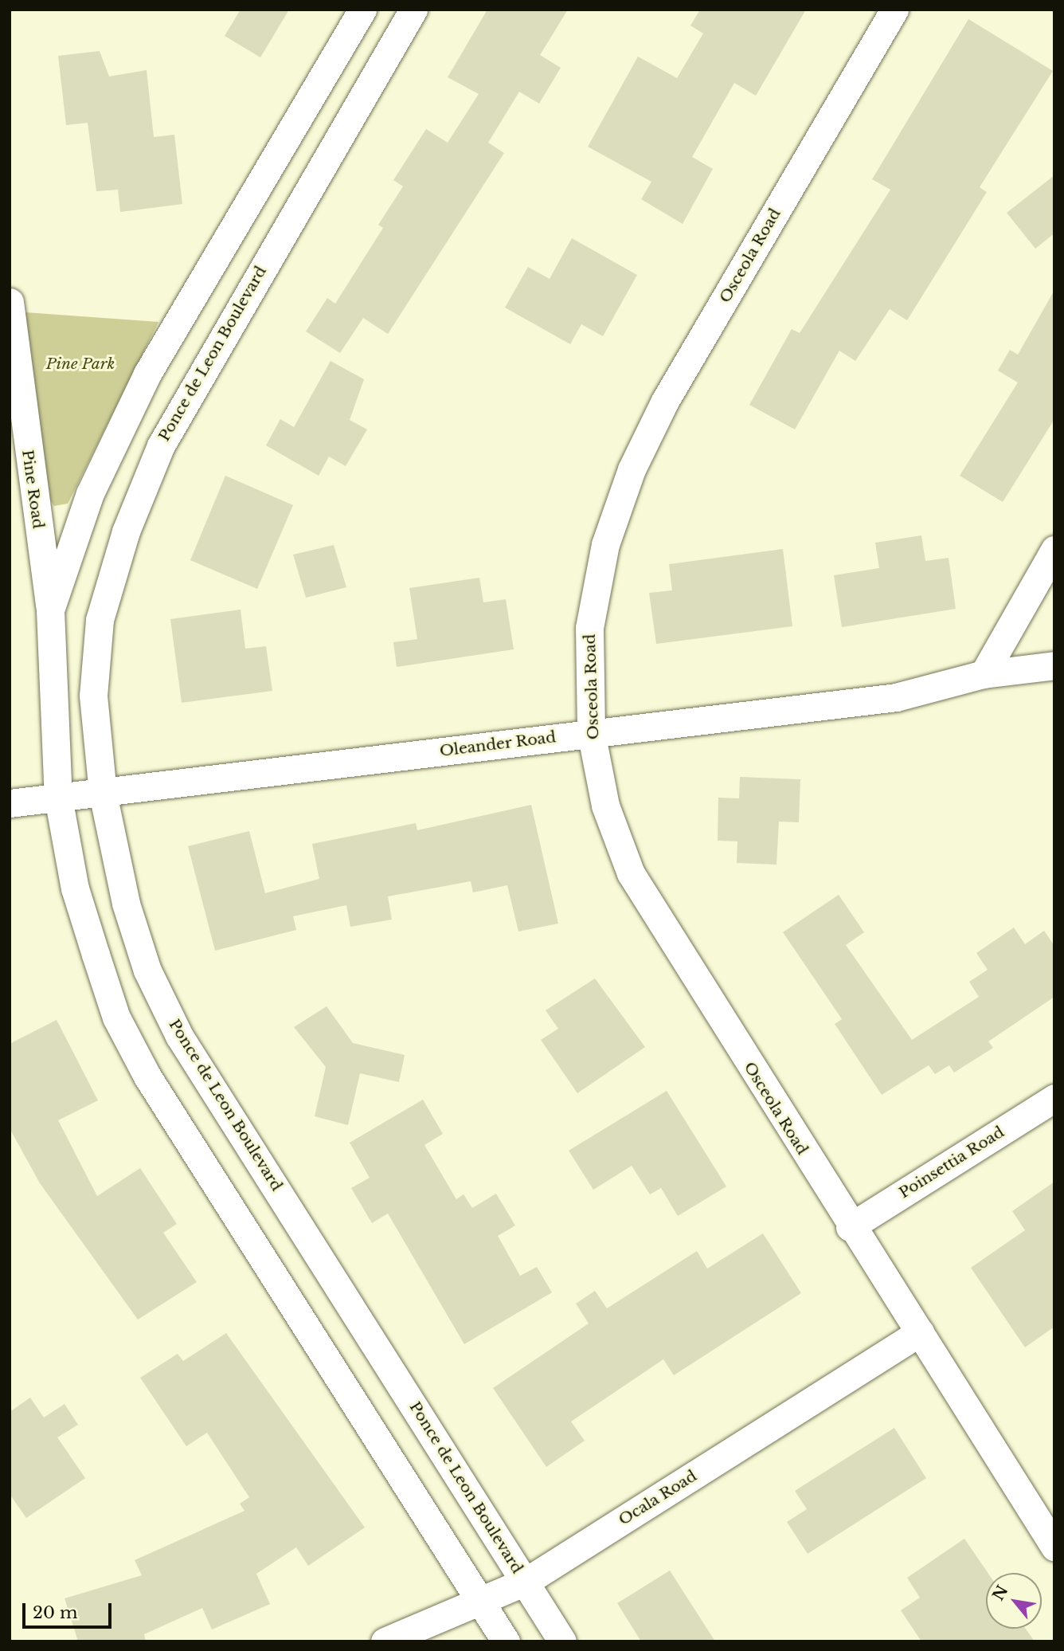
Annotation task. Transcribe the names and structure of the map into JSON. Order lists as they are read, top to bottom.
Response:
{
  "streets": {
    "street": [
      "Osceola Road",
      "Ponce de Leon Boulevard",
      "Pine Road",
      "Oleander Road",
      "Poinsettia Road",
      "Ocala Road"
    ]
  },
  "crossings": [
    ["Osceola Road", "Oleander Road"],
    ["Osceola Road", "Poinsettia Road"],
    ["Osceola Road", "Ocala Road"],
    ["Ponce de Leon Boulevard", "Oleander Road"],
    ["Ponce de Leon Boulevard", "Ocala Road"]
  ],
  "parks": ["Pine Park"],
  "scale_bar": "20 m",
  "north": "top left"
}
